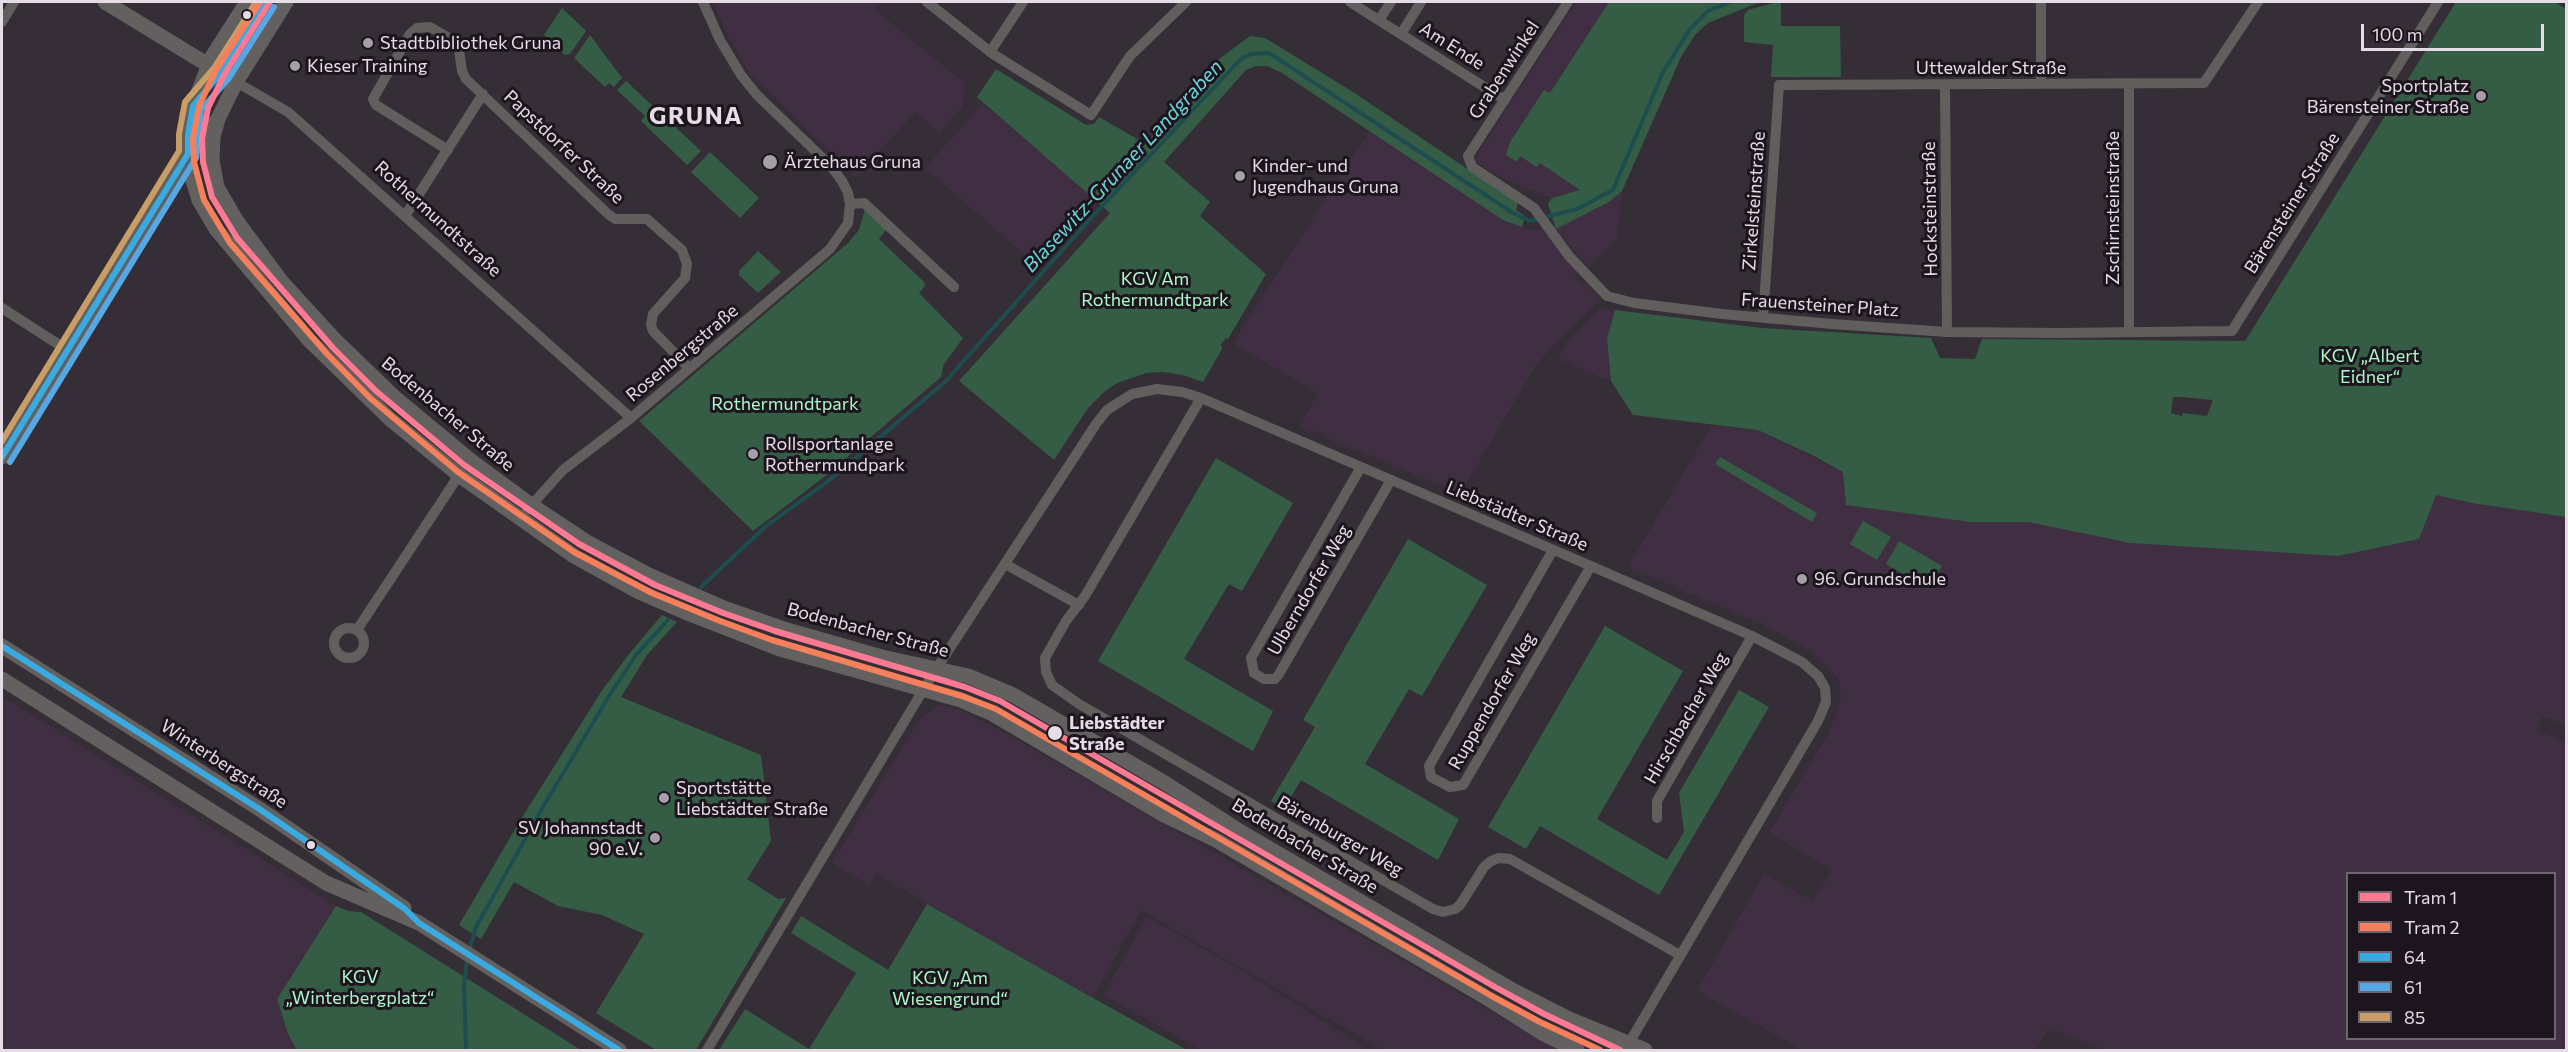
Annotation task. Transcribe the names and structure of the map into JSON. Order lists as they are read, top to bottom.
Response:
{
  "streets": {
    "street": [
      "Am Ende",
      "Uttewalder Straße",
      "Grabenwinkel",
      "Papstdorfer Straße",
      "Zirkelsteinstraße",
      "Bärensteiner Straße",
      "Zschirnsteinstraße",
      "Hocksteinstraße",
      "Rothermundtstraße",
      "Frauensteiner Platz",
      "Rosenbergstraße",
      "Bodenbacher Straße",
      "Liebstädter Straße",
      "Ulberndorfer Weg",
      "Ruppendorfer Weg",
      "Hirschbacher Weg",
      "Winterbergstraße",
      "Bärenburger Weg"
    ]
  },
  "crossings": [
    ["Am Ende", "Grabenwinkel"],
    ["Uttewalder Straße", "Zirkelsteinstraße"],
    ["Uttewalder Straße", "Zschirnsteinstraße"],
    ["Uttewalder Straße", "Hocksteinstraße"],
    ["Grabenwinkel", "Frauensteiner Platz"],
    ["Papstdorfer Straße", "Rothermundtstraße"],
    ["Papstdorfer Straße", "Rosenbergstraße"],
    ["Zirkelsteinstraße", "Frauensteiner Platz"],
    ["Bärensteiner Straße", "Frauensteiner Platz"],
    ["Zschirnsteinstraße", "Frauensteiner Platz"],
    ["Hocksteinstraße", "Frauensteiner Platz"],
    ["Rothermundtstraße", "Rosenbergstraße"],
    ["Rosenbergstraße", "Bodenbacher Straße"],
    ["Bodenbacher Straße", "Liebstädter Straße"],
    ["Liebstädter Straße", "Ulberndorfer Weg"],
    ["Liebstädter Straße", "Ruppendorfer Weg"],
    ["Liebstädter Straße", "Hirschbacher Weg"],
    ["Liebstädter Straße", "Bärenburger Weg"]
  ],
  "districts": ["GRUNA"],
  "water": ["Blasewitz‐Grunaer Landgraben"],
  "parks": [
    "KGV Am Rothermundtpark",
    "KGV „Albert Eidner“",
    "Rothermundtpark",
    "KGV „Winterbergplatz“",
    "KGV „Am Wiesengrund“"
  ],
  "places": [
    "Stadtbibliothek Gruna",
    "Kieser Training",
    "Sportplatz Bärensteiner Straße",
    "Ärztehaus Gruna",
    "Kinder- und Jugendhaus Gruna",
    "Rollsportanlage Rothermundpark",
    "96. Grundschule",
    "Liebstädter Straße",
    "Sportstätte Liebstädter Straße",
    "SV Johannstadt 90 e.V."
  ],
  "lines": [
    "tram line 1",
    "tram line 2",
    "transit line 64",
    "transit line 85",
    "transit line 61"
  ],
  "legend": [
    "Tram 1",
    "Tram 2",
    "64",
    "61",
    "85"
  ],
  "scale_bar": "100 m"
}
